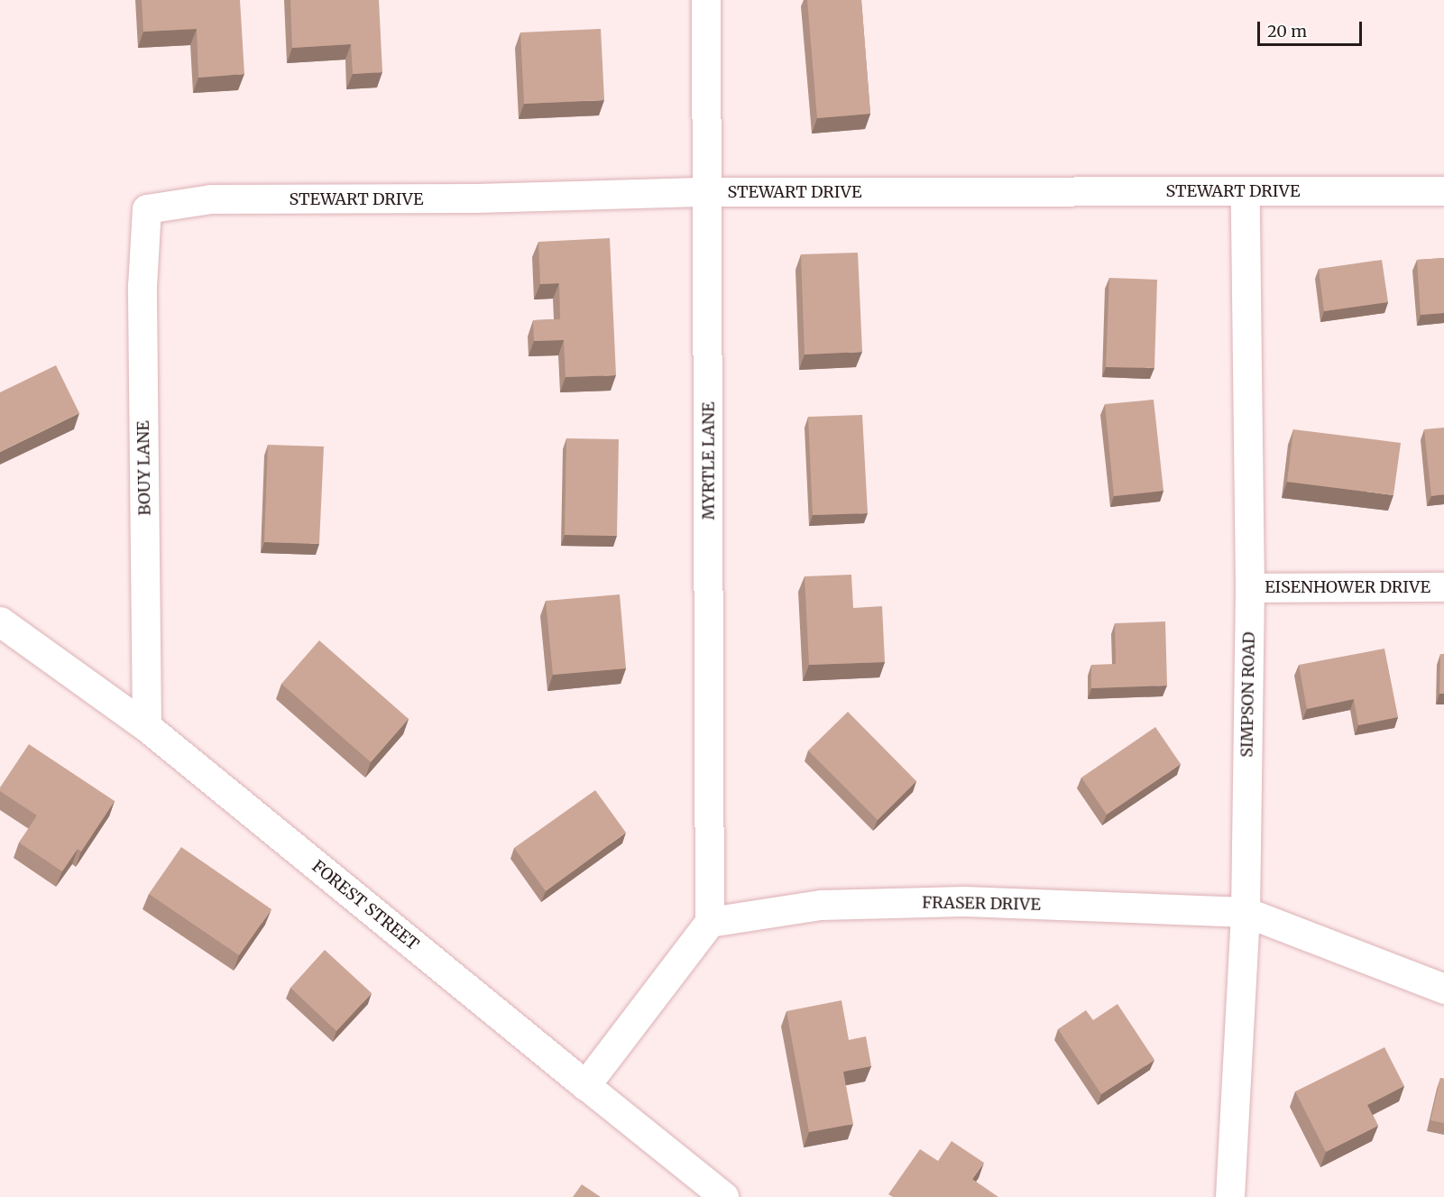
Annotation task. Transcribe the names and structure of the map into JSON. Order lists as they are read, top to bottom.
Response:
{
  "streets": {
    "street": [
      "STEWART DRIVE",
      "MYRTLE LANE",
      "BOUY LANE",
      "EISENHOWER DRIVE",
      "SIMPSON ROAD",
      "FRASER DRIVE",
      "FOREST STREET"
    ]
  },
  "crossings": [
    ["STEWART DRIVE", "MYRTLE LANE"],
    ["STEWART DRIVE", "BOUY LANE"],
    ["STEWART DRIVE", "SIMPSON ROAD"],
    ["MYRTLE LANE", "FRASER DRIVE"],
    ["BOUY LANE", "FOREST STREET"],
    ["EISENHOWER DRIVE", "SIMPSON ROAD"],
    ["SIMPSON ROAD", "FRASER DRIVE"]
  ],
  "scale_bar": "20 m"
}
